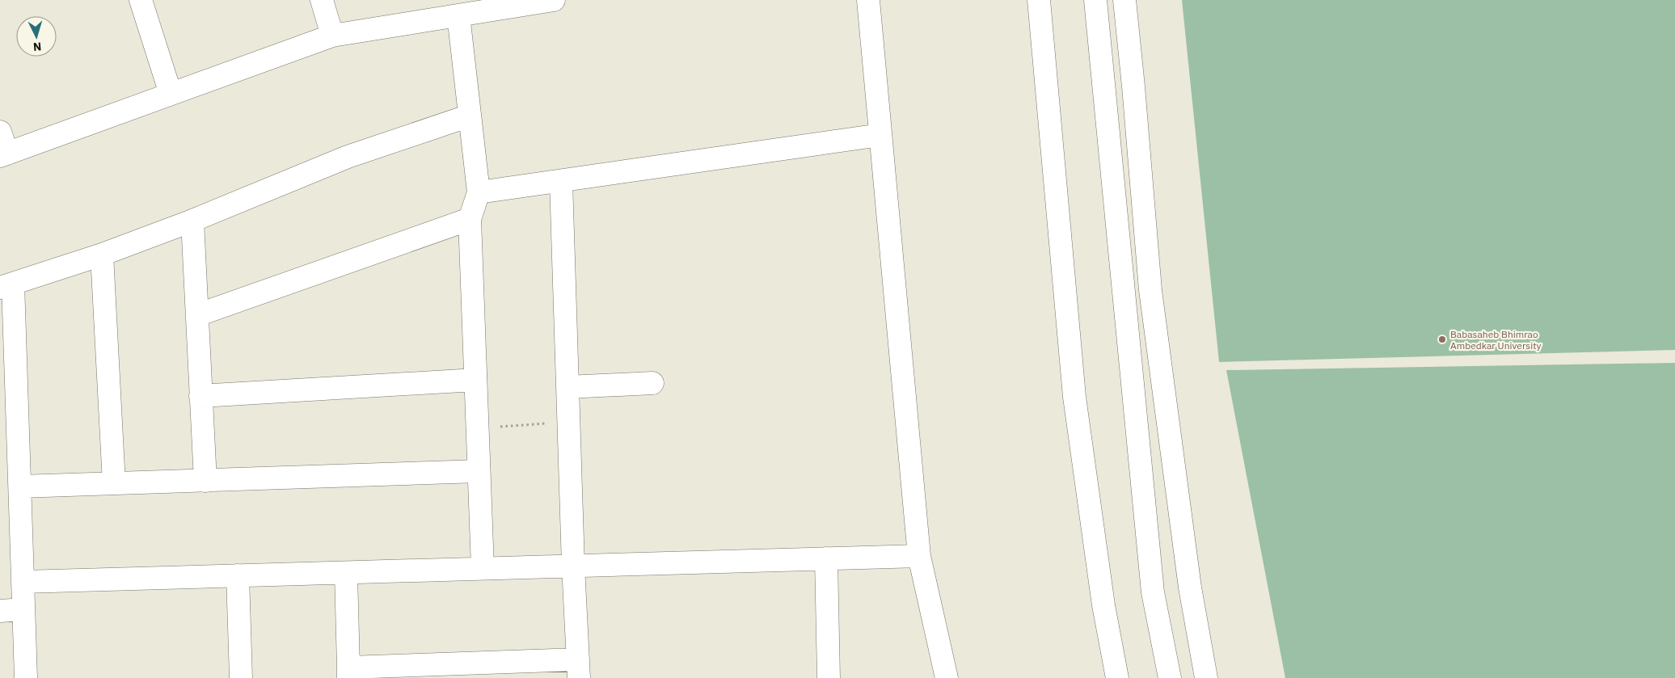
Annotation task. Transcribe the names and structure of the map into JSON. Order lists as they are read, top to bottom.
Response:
{
  "places": ["Babasaheb Bhimrao Ambedkar University"],
  "north": "bottom"
}
